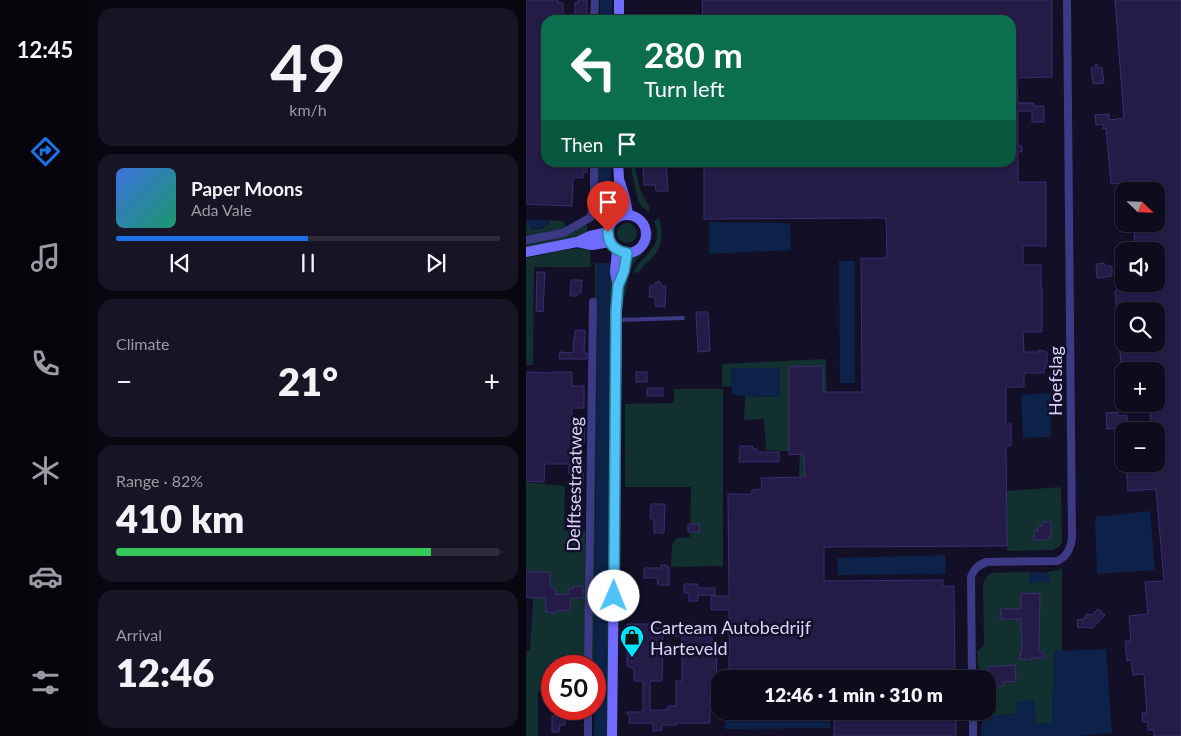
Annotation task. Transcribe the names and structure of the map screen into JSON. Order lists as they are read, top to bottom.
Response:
{
  "streets": {
    "street": ["Hoefslag", "Delftsestraatweg"]
  },
  "places": {
    "shop": ["Carteam Autobedrijf Harteveld"]
  },
  "north": "bottom right",
  "page": {
    "tabs": "12:45",
    "tile": [
      ["49", "km/h"],
      "Climate",
      ["Range · 82%", "410 km"],
      ["Arrival", "12:46"]
    ],
    "turn": ["280 m", "Turn left"],
    "then": "Then",
    "song": ["Paper Moons", "Ada Vale"],
    "map_buttons": ["+", "−"],
    "heat": ["−", "21°", "+"],
    "limit": "50",
    "trip": "12:46 · 1 min · 310 m"
  }
}
